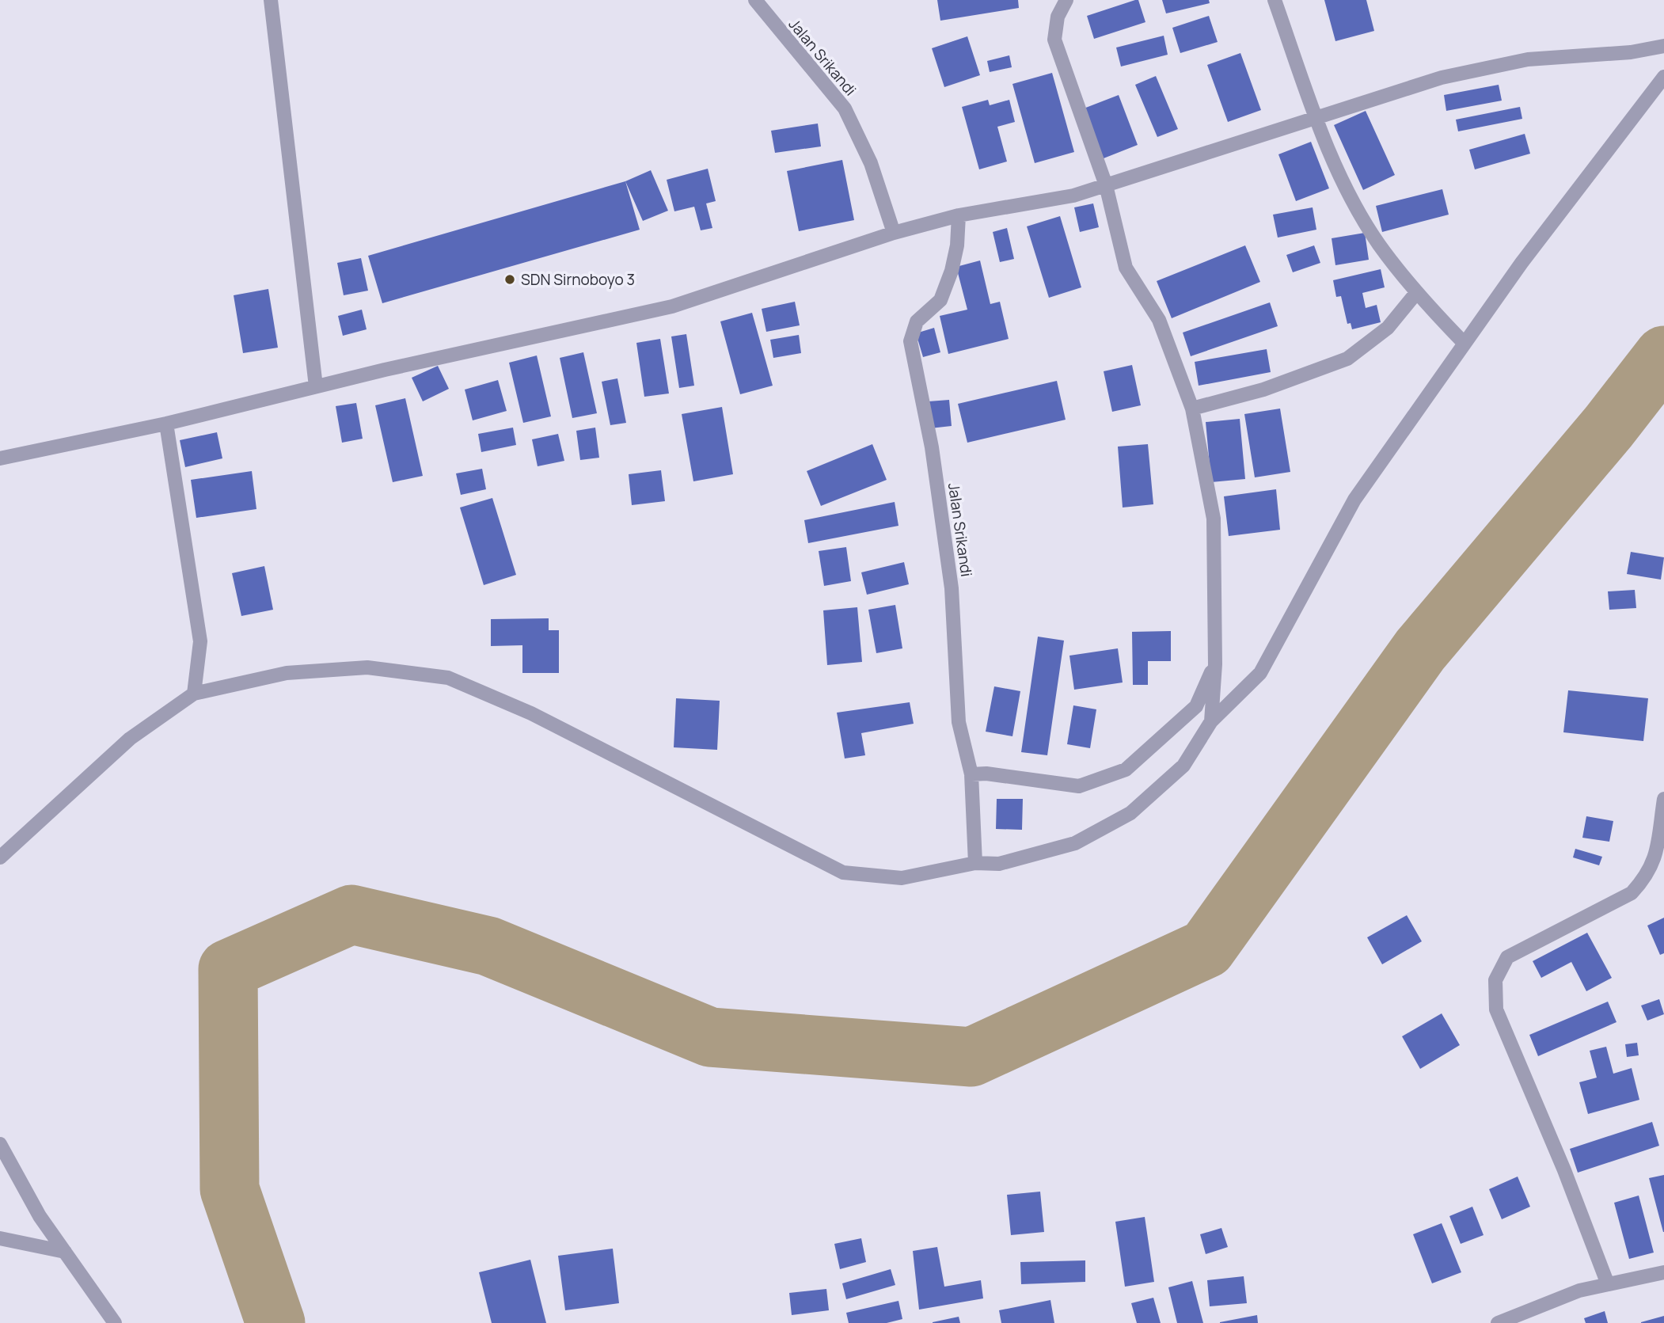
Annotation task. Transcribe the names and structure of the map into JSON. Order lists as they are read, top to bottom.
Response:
{
  "streets": {
    "street": ["Jalan Srikandi"]
  },
  "places": ["SDN Sirnoboyo 3"]
}
